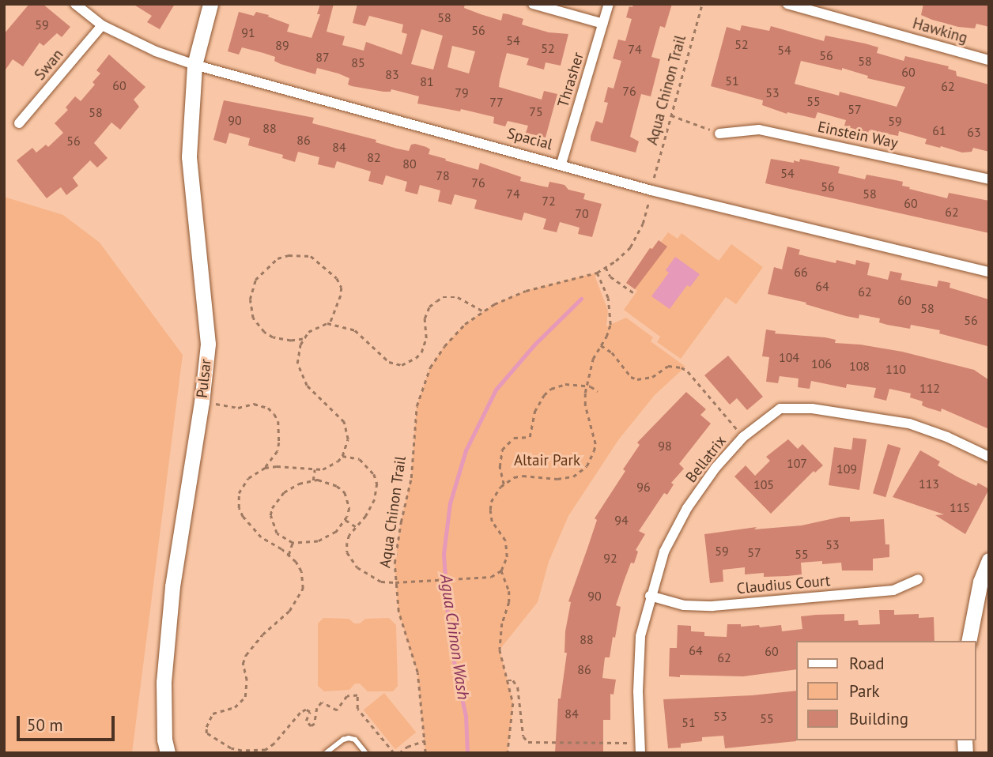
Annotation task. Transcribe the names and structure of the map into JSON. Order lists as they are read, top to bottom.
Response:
{
  "streets": {
    "street": [
      "Hawking",
      "Swan",
      "Thrasher",
      "Einstein Way",
      "Spacial",
      "Pulsar",
      "Bellatrix",
      "Claudius Court"
    ],
    "path": ["Aqua Chinon Trail"]
  },
  "crossings": [
    ["Swan", "Spacial"],
    ["Thrasher", "Spacial"],
    ["Spacial", "Pulsar"],
    ["Bellatrix", "Claudius Court"]
  ],
  "water": ["Agua Chinon Wash"],
  "parks": ["Altair Park"],
  "house_numbers": [
    "58",
    "59",
    "56",
    "91",
    "54",
    "52",
    "89",
    "52",
    "74",
    "54",
    "56",
    "87",
    "58",
    "85",
    "60",
    "83",
    "51",
    "81",
    "60",
    "62",
    "76",
    "79",
    "53",
    "55",
    "77",
    "57",
    "75",
    "58",
    "90",
    "59",
    "88",
    "61",
    "63",
    "86",
    "56",
    "84",
    "82",
    "80",
    "54",
    "78",
    "76",
    "56",
    "74",
    "58",
    "72",
    "60",
    "62",
    "70",
    "66",
    "64",
    "62",
    "60",
    "58",
    "56",
    "104",
    "106",
    "108",
    "110",
    "112",
    "98",
    "107",
    "109",
    "113",
    "105",
    "96",
    "115",
    "94",
    "53",
    "59",
    "57",
    "55",
    "92",
    "90",
    "88",
    "64",
    "60",
    "62",
    "86",
    "84",
    "53",
    "55",
    "51"
  ],
  "legend": ["Road", "Park", "Building"],
  "scale_bar": "50 m"
}
